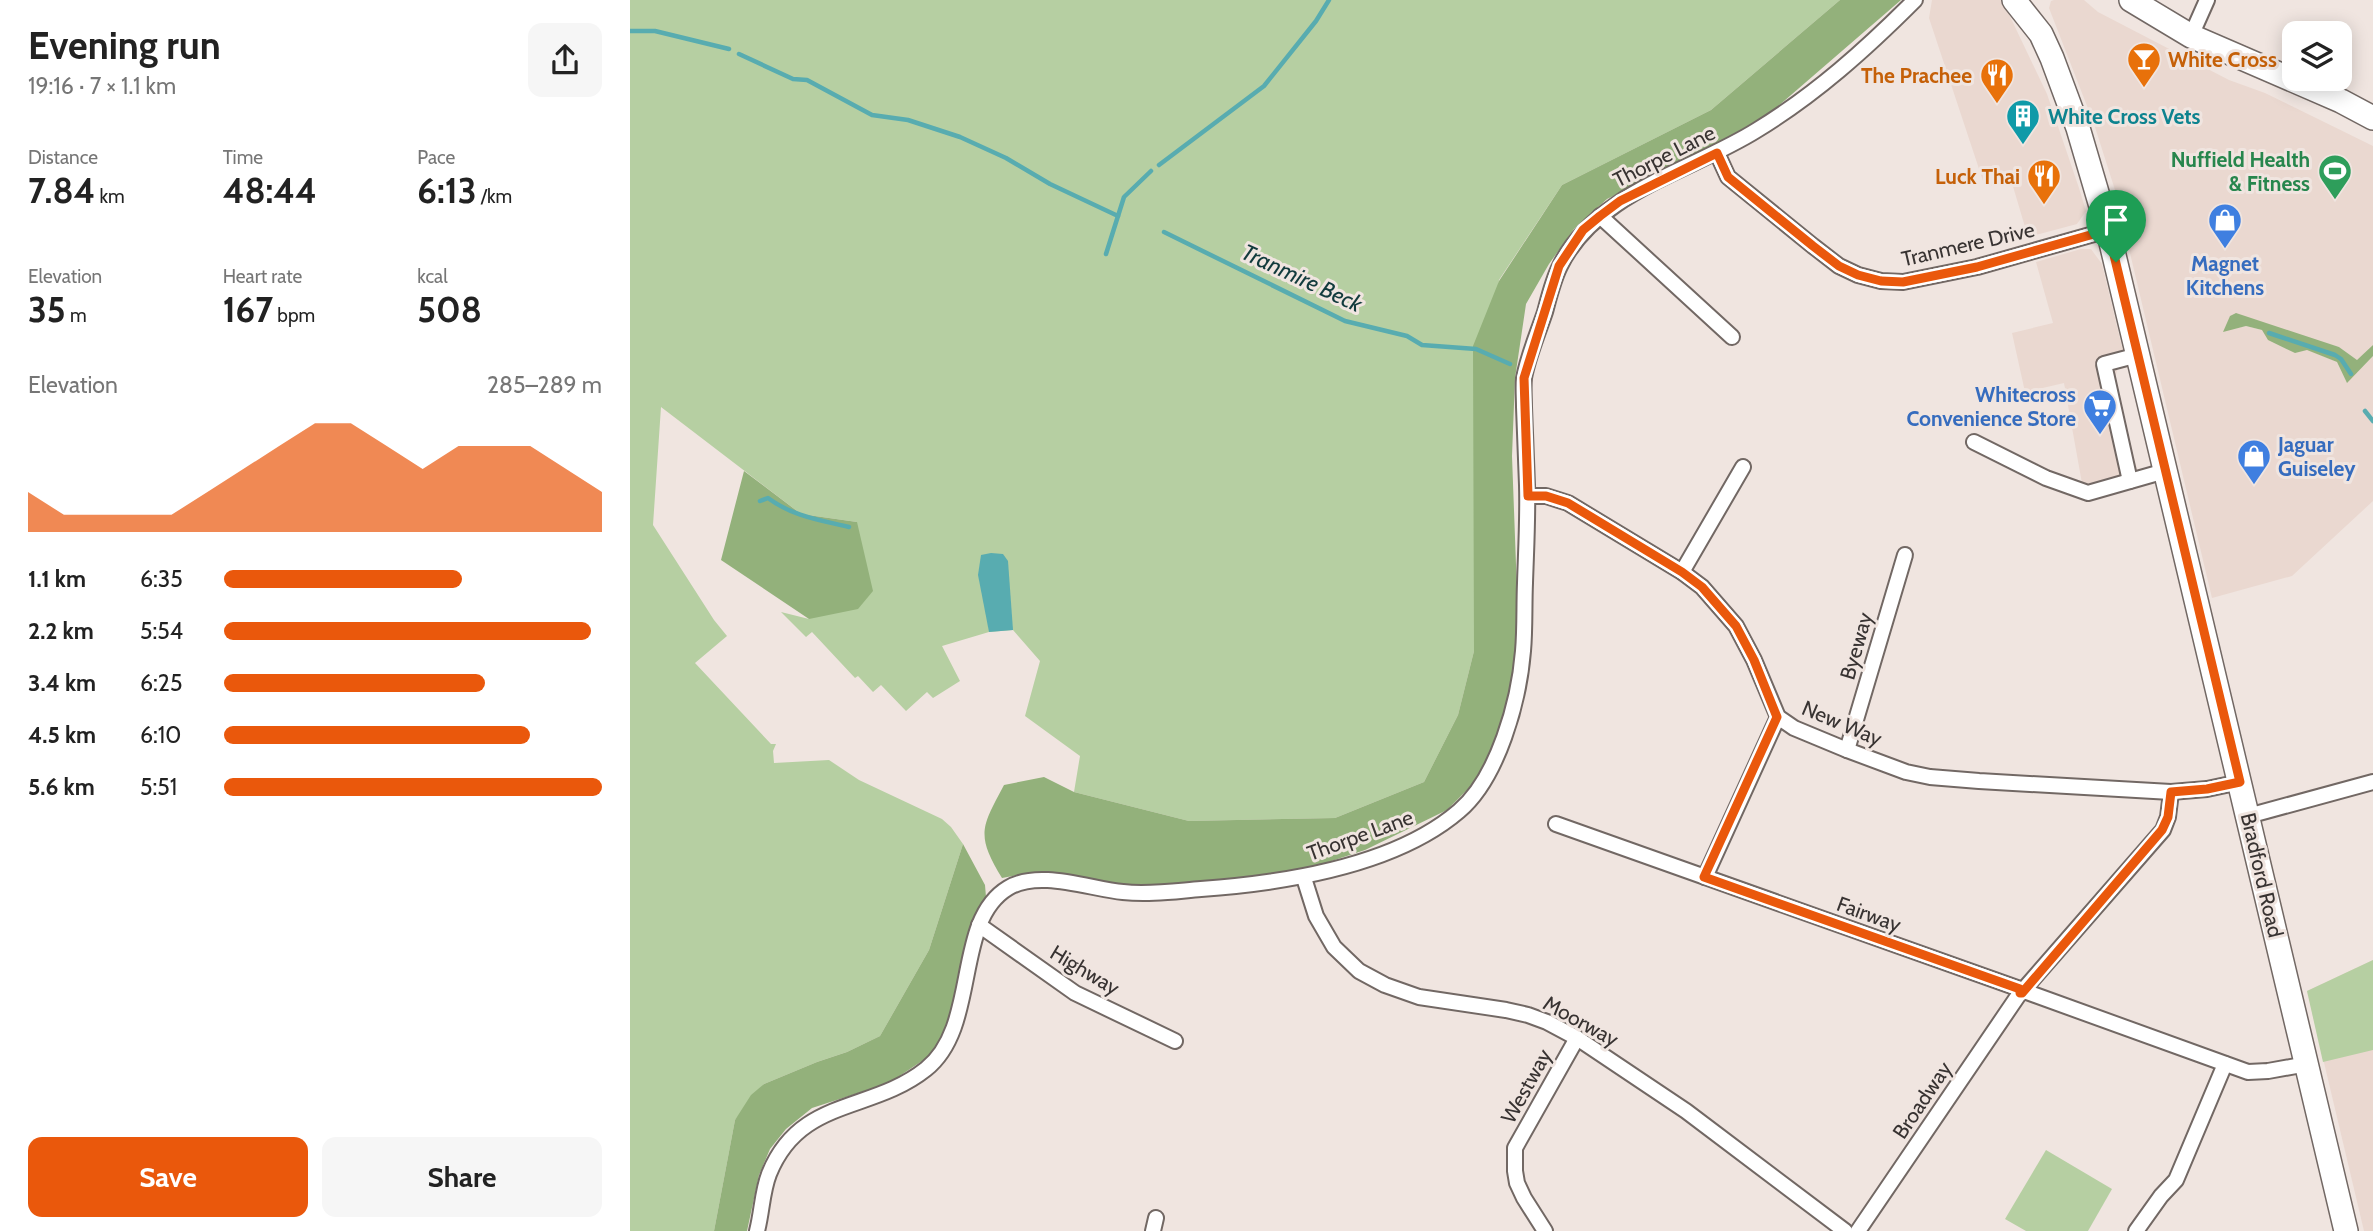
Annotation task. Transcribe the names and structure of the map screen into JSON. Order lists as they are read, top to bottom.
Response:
{
  "streets": {
    "main road": ["Bradford Road"],
    "street": [
      "Thorpe Lane",
      "Tranmere Drive",
      "Byeway",
      "New Way",
      "Fairway",
      "Highway",
      "Moorway",
      "Westway",
      "Broadway"
    ]
  },
  "crossings": [
    ["Thorpe Lane", "Tranmere Drive"],
    ["Thorpe Lane", "New Way"],
    ["Thorpe Lane", "Highway"],
    ["Thorpe Lane", "Moorway"],
    ["Tranmere Drive", "Bradford Road"],
    ["Byeway", "New Way"],
    ["New Way", "Bradford Road"],
    ["New Way", "Broadway"],
    ["Bradford Road", "Fairway"],
    ["Fairway", "Broadway"],
    ["Moorway", "Westway"]
  ],
  "water": ["Tranmire Beck"],
  "places": {
    "bar": ["White Cross"],
    "restaurant": ["The Prachee", "Luck Thai"],
    "building": ["White Cross Vets"],
    "sports": ["Nuffield Health & Fitness"],
    "shop": ["Magnet Kitchens", "Jaguar Guiseley"],
    "supermarket": ["Whitecross Convenience Store"]
  },
  "page": {
    "heading": ["Evening run", "19:16 · 7 × 1.1 km"],
    "stats": [
      ["Distance", "7.84 km"],
      ["Time", "48:44"],
      ["Pace", "6:13 /km"],
      ["Elevation", "35 m"],
      ["Heart rate", "167 bpm"],
      ["kcal", "508"]
    ],
    "chart": ["Elevation", "285–289 m"],
    "list": [
      {
        "name": "1.1 km",
        "note": "6:35"
      },
      {
        "name": "2.2 km",
        "note": "5:54"
      },
      {
        "name": "3.4 km",
        "note": "6:25"
      },
      {
        "name": "4.5 km",
        "note": "6:10"
      },
      {
        "name": "5.6 km",
        "note": "5:51"
      }
    ],
    "buttons": ["Save", "Share"]
  }
}
